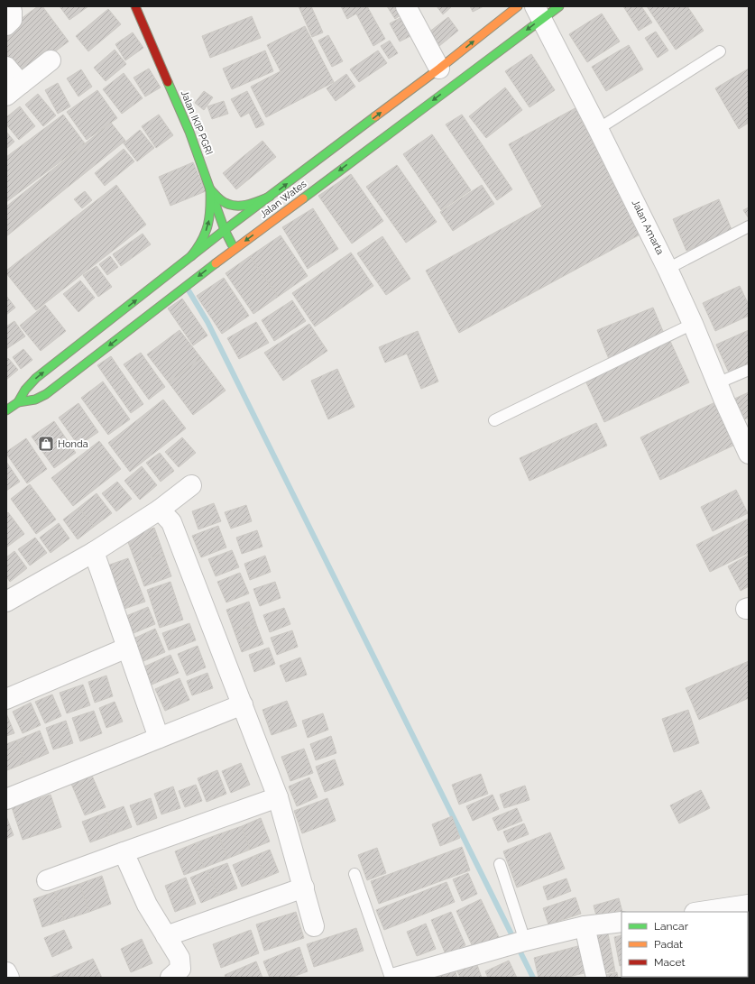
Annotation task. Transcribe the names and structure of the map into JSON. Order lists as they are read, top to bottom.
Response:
{
  "streets": {
    "main road": ["Jalan IKIP PGRI", "Jalan Wates"],
    "street": ["Jalan Amarta"]
  },
  "crossings": [
    ["Jalan IKIP PGRI", "Jalan Wates"],
    ["Jalan Wates", "Jalan Amarta"]
  ],
  "places": {
    "shop": ["Honda"]
  },
  "legend": ["Lancar", "Padat", "Macet"]
}
